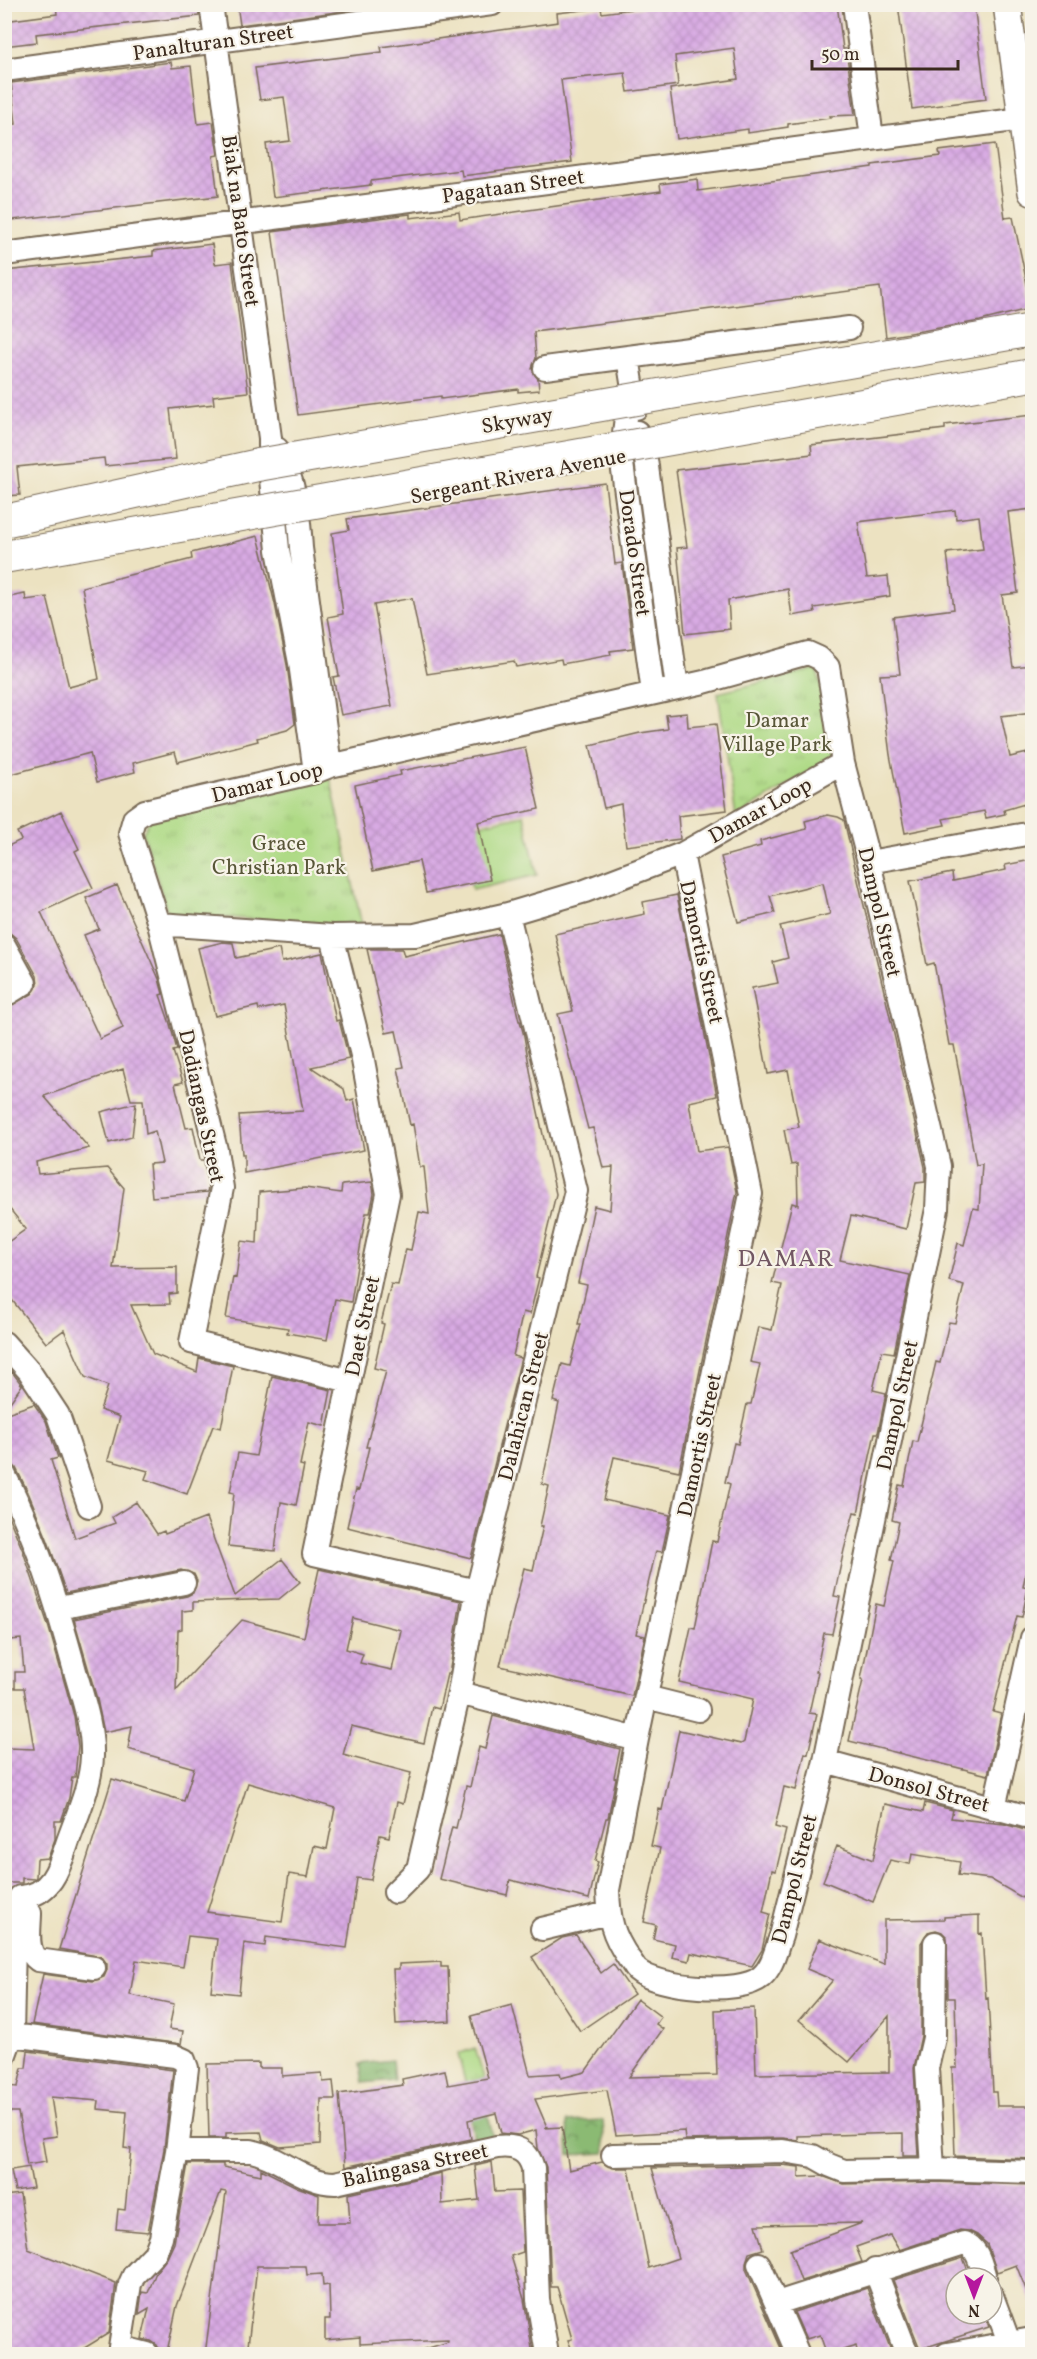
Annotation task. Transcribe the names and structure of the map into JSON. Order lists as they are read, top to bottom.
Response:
{
  "streets": {
    "highway": ["Skyway"],
    "main road": ["Sergeant Rivera Avenue"],
    "street": [
      "Panalturan Street",
      "Pagataan Street",
      "Biak na Bato Street",
      "Dorado Street",
      "Damar Loop",
      "Dampol Street",
      "Damortis Street",
      "Dadiangas Street",
      "Daet Street",
      "Dalahican Street",
      "Donsol Street",
      "Balingasa Street"
    ]
  },
  "crossings": [
    ["Panalturan Street", "Biak na Bato Street"],
    ["Pagataan Street", "Biak na Bato Street"],
    ["Biak na Bato Street", "Sergeant Rivera Avenue"],
    ["Biak na Bato Street", "Damar Loop"],
    ["Sergeant Rivera Avenue", "Dorado Street"],
    ["Dorado Street", "Damar Loop"],
    ["Damar Loop", "Dampol Street"],
    ["Damar Loop", "Damortis Street"],
    ["Damar Loop", "Dadiangas Street"],
    ["Damar Loop", "Daet Street"],
    ["Damar Loop", "Dalahican Street"],
    ["Dampol Street", "Damortis Street"],
    ["Dampol Street", "Donsol Street"],
    ["Dadiangas Street", "Daet Street"],
    ["Daet Street", "Dalahican Street"]
  ],
  "districts": ["DAMAR"],
  "parks": ["Damar Village Park", "Grace Christian Park"],
  "scale_bar": "50 m",
  "north": "bottom"
}
